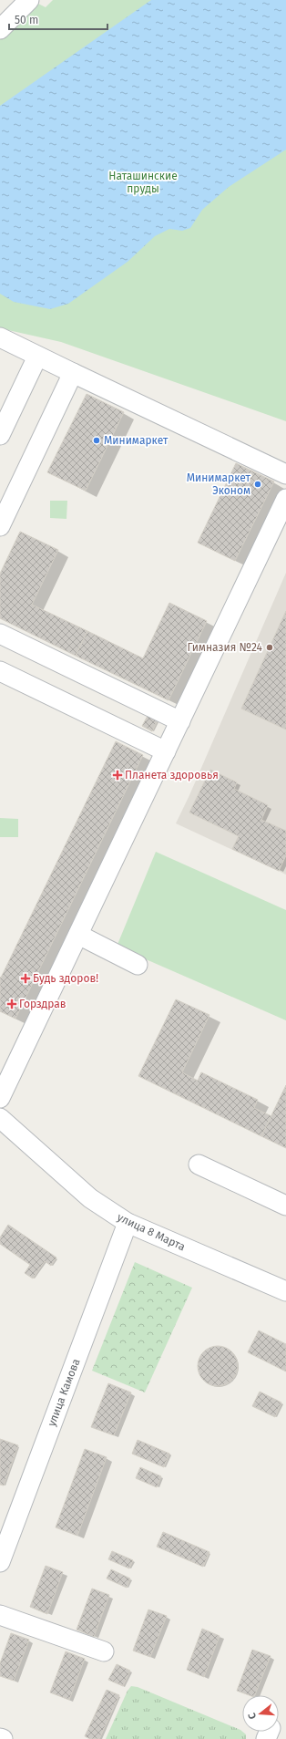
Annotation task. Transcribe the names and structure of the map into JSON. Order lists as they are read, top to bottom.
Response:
{
  "streets": {
    "street": ["улица 8 Марта", "улица Камова"]
  },
  "crossings": [
    ["улица 8 Марта", "улица Камова"]
  ],
  "parks": ["Наташинские пруды"],
  "places": {
    "other": ["Минимаркет", "Минимаркет Эконом", "Гимназия №24"],
    "health": ["Планета здоровья", "Будь здоров!", "Горздрав"]
  },
  "scale_bar": "50 m",
  "north": "left"
}
